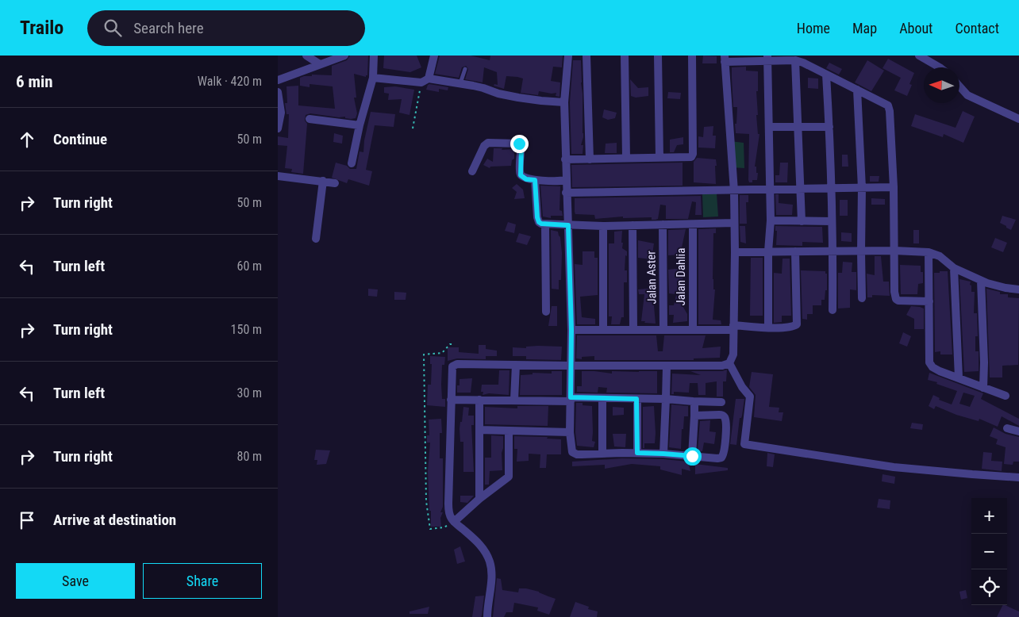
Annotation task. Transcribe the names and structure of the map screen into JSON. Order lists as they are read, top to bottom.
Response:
{
  "streets": {
    "street": ["Jalan Dahlia", "Jalan Aster"]
  },
  "north": "left",
  "page": {
    "header": "Trailo",
    "search": "Search here",
    "nav": [
      "Home",
      "Map",
      "About",
      "Contact"
    ],
    "heading": ["6 min", "Walk · 420 m"],
    "list": [
      ["Continue", "50 m"],
      ["Turn right", "50 m"],
      ["Turn left", "60 m"],
      ["Turn right", "150 m"],
      ["Turn left", "30 m"],
      ["Turn right", "80 m"],
      "Arrive at destination"
    ],
    "map_buttons": ["+", "−"],
    "buttons": ["Save", "Share"]
  }
}
